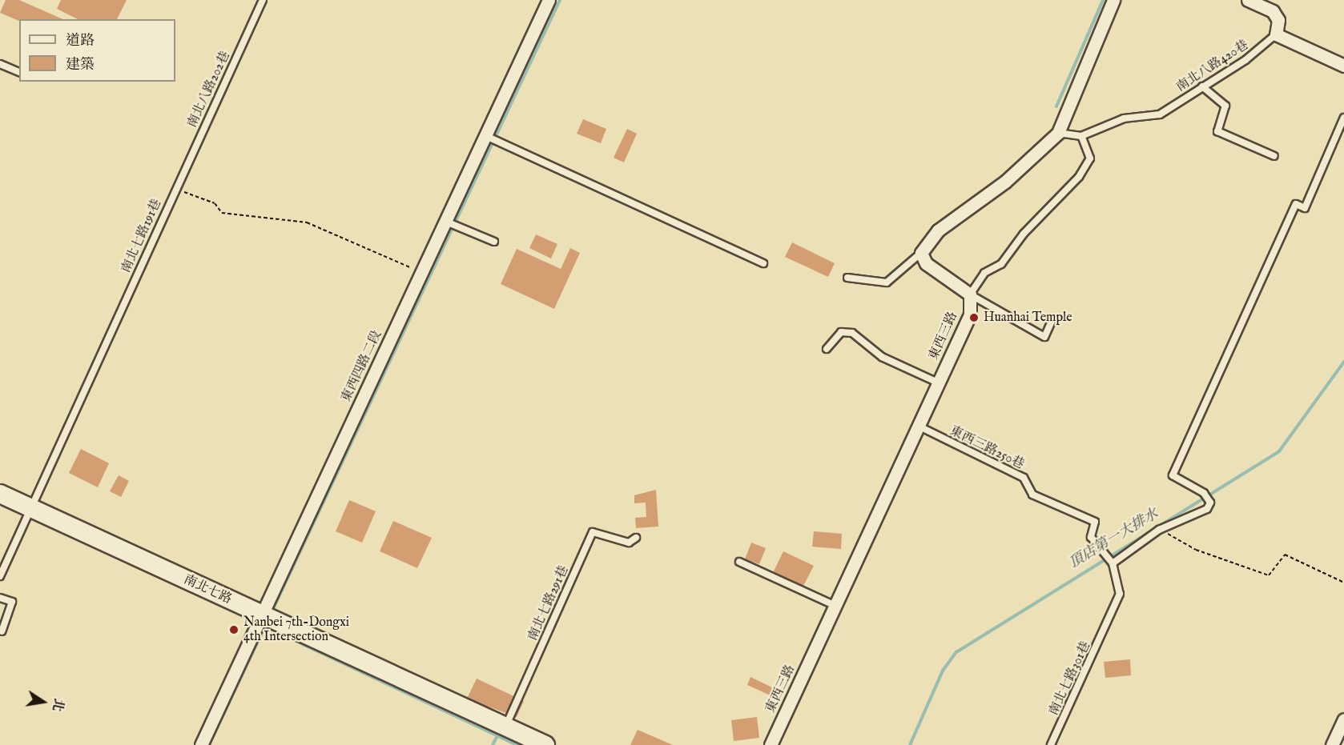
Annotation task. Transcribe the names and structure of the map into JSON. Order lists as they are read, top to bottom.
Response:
{
  "streets": {
    "street": ["東西三路", "東西四路二段", "南北七路"],
    "lane": [
      "南北八路420巷",
      "南北八路202巷",
      "南北七路191巷",
      "東西三路250巷",
      "南北七路291巷",
      "南北七路301巷"
    ]
  },
  "crossings": [
    ["南北八路202巷", "南北七路191巷"],
    ["南北七路191巷", "東西四路二段"],
    ["南北七路191巷", "南北七路"],
    ["東西三路", "東西三路250巷"],
    ["東西四路二段", "南北七路"],
    ["東西三路250巷", "南北七路301巷"],
    ["南北七路", "南北七路291巷"]
  ],
  "water": ["頂店第一大排水"],
  "places": ["Huanhai Temple", "Nanbei 7th-Dongxi 4th Intersection"],
  "legend": ["道路", "建築"],
  "north": "right"
}
